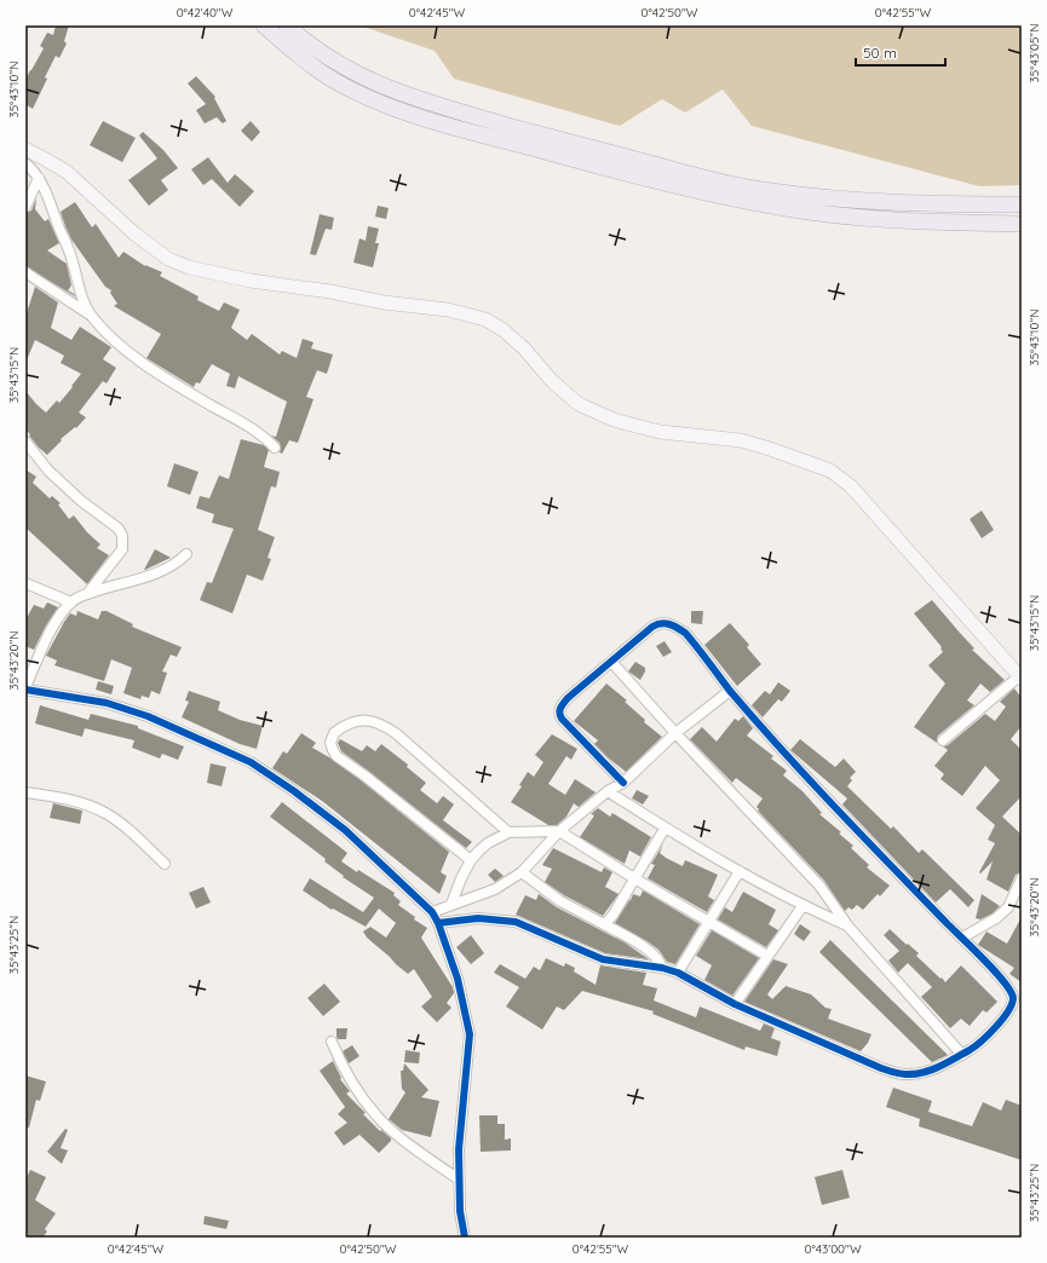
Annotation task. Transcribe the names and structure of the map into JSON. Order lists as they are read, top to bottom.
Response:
{
  "scale_bar": "50 m",
  "coordinates": [
    "0°42'40\"W",
    "0°42'45\"W",
    "0°42'50\"W",
    "0°42'55\"W",
    "35°43'05\"N",
    "35°43'10\"N",
    "35°43'15\"N",
    "35°43'20\"N",
    "35°43'25\"N",
    "0°43'00\"W"
  ]
}
